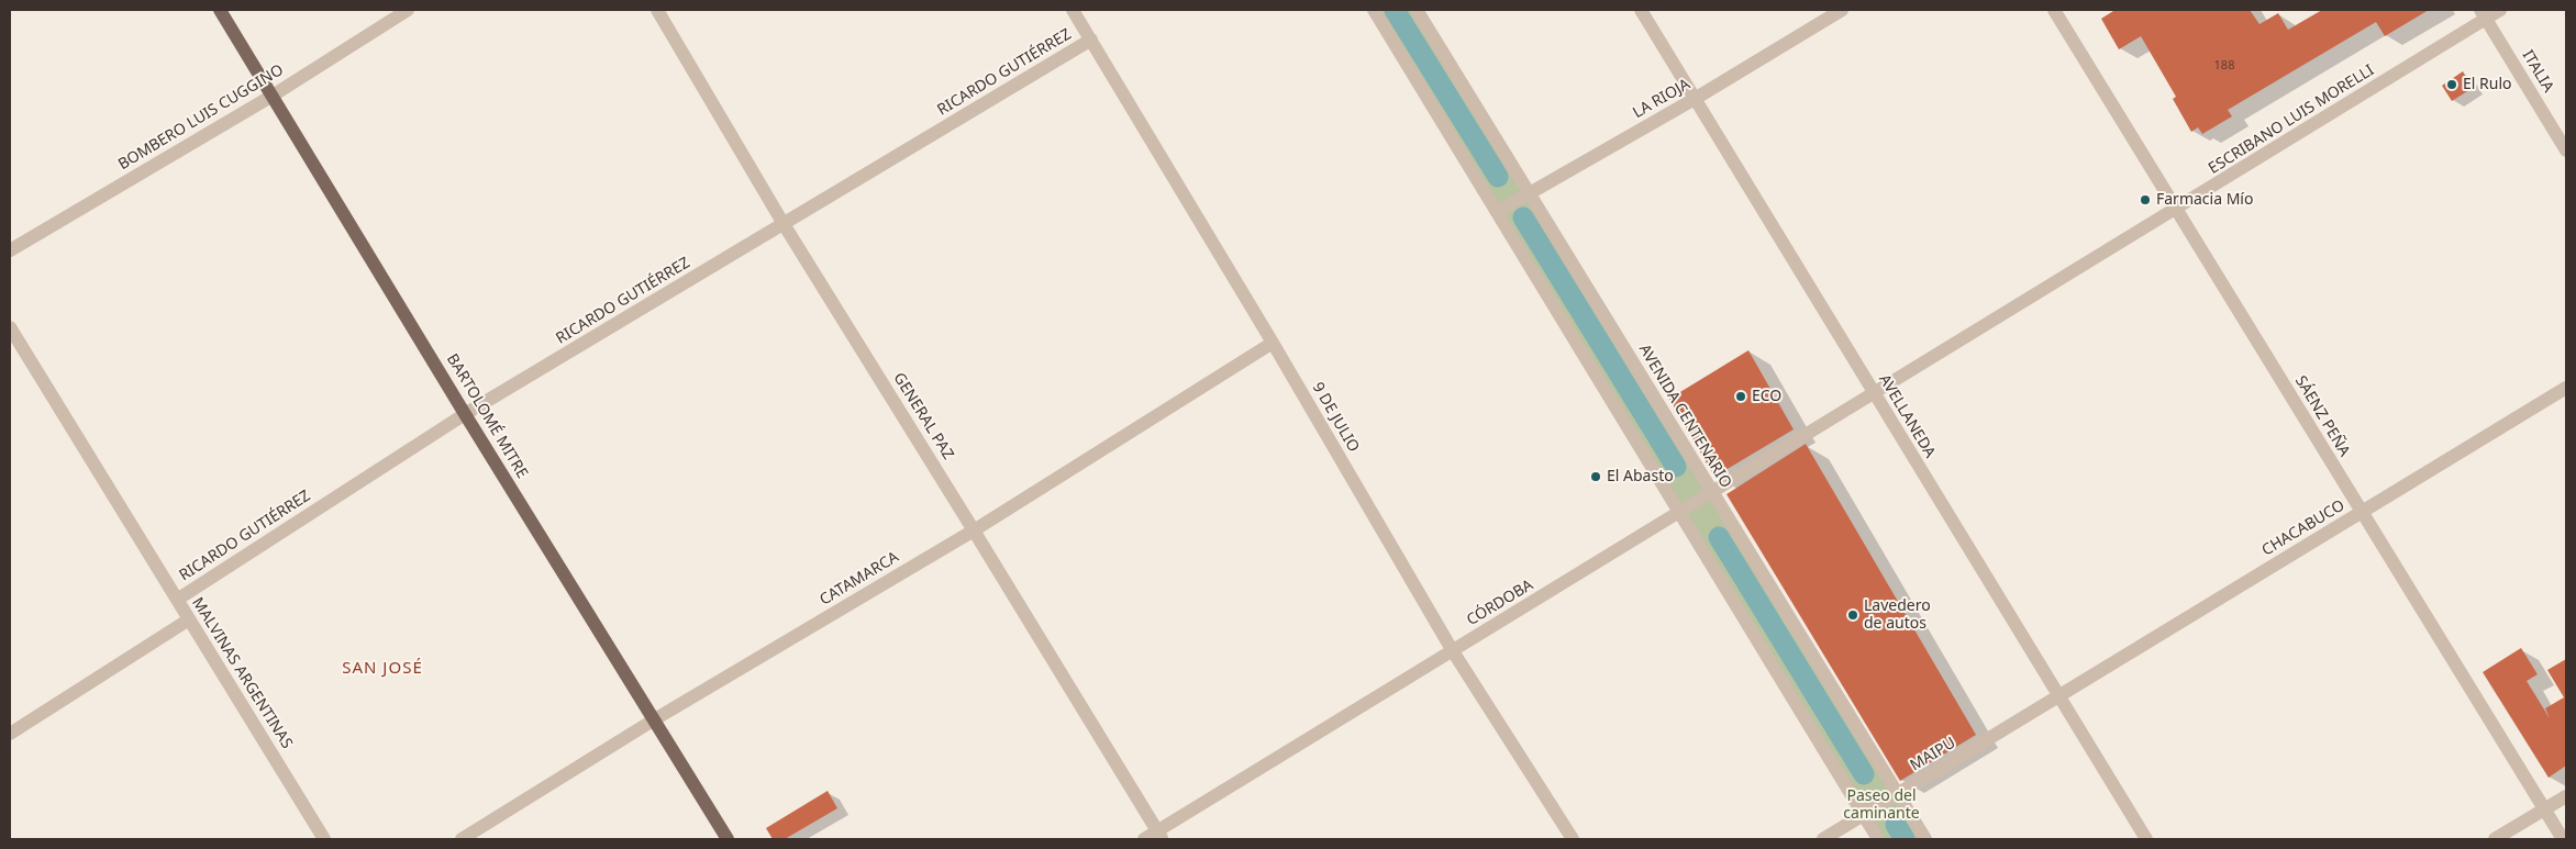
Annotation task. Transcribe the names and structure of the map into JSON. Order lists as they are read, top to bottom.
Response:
{
  "streets": {
    "main road": ["BARTOLOMÉ MITRE"],
    "street": [
      "ITALIA",
      "RICARDO GUTIÉRREZ",
      "LA RIOJA",
      "BOMBERO LUIS CUGGINO",
      "ESCRIBANO LUIS MORELLI",
      "GENERAL PAZ",
      "AVENIDA CENTENARIO",
      "AVELLANEDA",
      "SÁENZ PEÑA",
      "9 DE JULIO",
      "CHACABUCO",
      "CATAMARCA",
      "CÓRDOBA",
      "MALVINAS ARGENTINAS",
      "MAIPU"
    ]
  },
  "crossings": [
    ["ITALIA", "ESCRIBANO LUIS MORELLI"],
    ["RICARDO GUTIÉRREZ", "BARTOLOMÉ MITRE"],
    ["RICARDO GUTIÉRREZ", "GENERAL PAZ"],
    ["RICARDO GUTIÉRREZ", "9 DE JULIO"],
    ["RICARDO GUTIÉRREZ", "MALVINAS ARGENTINAS"],
    ["LA RIOJA", "AVENIDA CENTENARIO"],
    ["LA RIOJA", "AVELLANEDA"],
    ["BOMBERO LUIS CUGGINO", "BARTOLOMÉ MITRE"],
    ["ESCRIBANO LUIS MORELLI", "AVELLANEDA"],
    ["ESCRIBANO LUIS MORELLI", "SÁENZ PEÑA"],
    ["ESCRIBANO LUIS MORELLI", "CÓRDOBA"],
    ["BARTOLOMÉ MITRE", "CATAMARCA"],
    ["GENERAL PAZ", "CATAMARCA"],
    ["GENERAL PAZ", "CÓRDOBA"],
    ["AVENIDA CENTENARIO", "CÓRDOBA"],
    ["AVENIDA CENTENARIO", "MAIPU"],
    ["AVELLANEDA", "CHACABUCO"],
    ["AVELLANEDA", "CÓRDOBA"],
    ["AVELLANEDA", "MAIPU"],
    ["SÁENZ PEÑA", "CHACABUCO"],
    ["9 DE JULIO", "CATAMARCA"],
    ["9 DE JULIO", "CÓRDOBA"],
    ["CHACABUCO", "MAIPU"]
  ],
  "districts": ["SAN JOSÉ"],
  "parks": ["Paseo del caminante"],
  "places": [
    "El Rulo",
    "Farmacia Mío",
    "ECO",
    "El Abasto",
    "Lavedero de autos"
  ],
  "house_numbers": ["188"]
}
